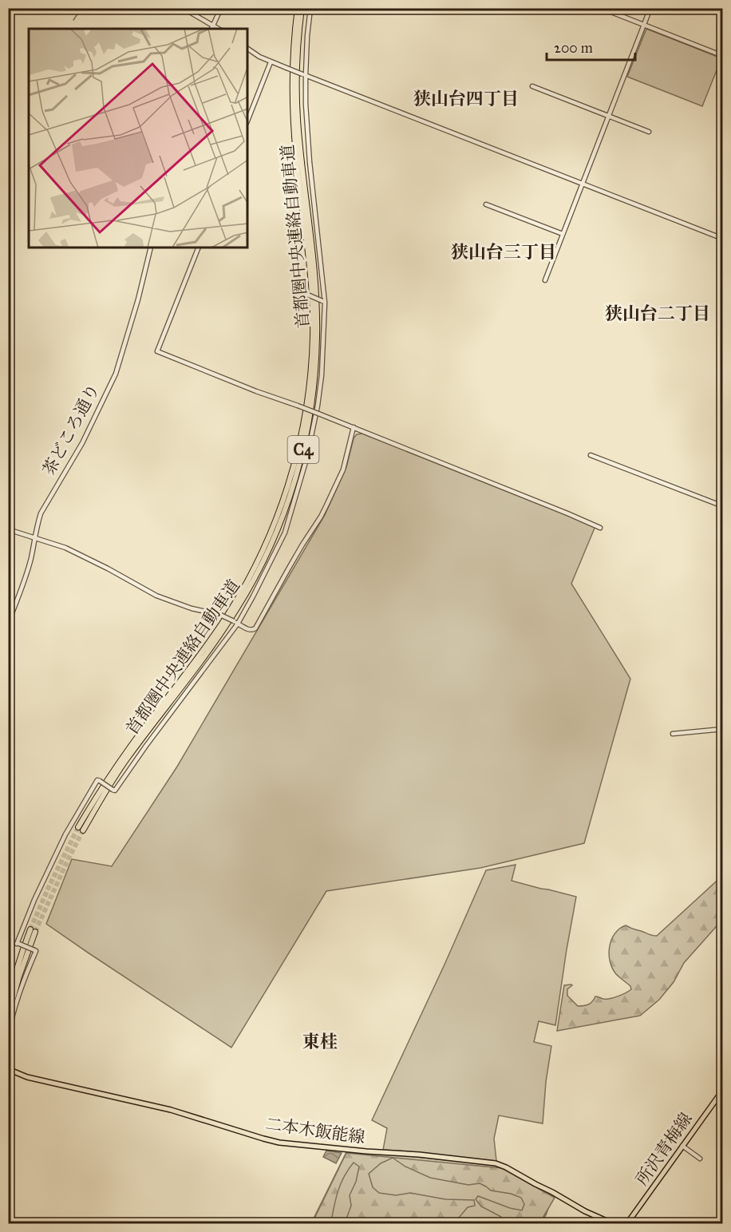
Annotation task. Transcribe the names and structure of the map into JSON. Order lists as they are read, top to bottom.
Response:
{
  "streets": {
    "highway": ["首都圏中央連絡自動車道", "C4"],
    "main road": ["二本木飯能線", "所沢青梅線"],
    "street": ["茶どころ通り"]
  },
  "districts": [
    "狭山台四丁目",
    "狭山台三丁目",
    "狭山台二丁目",
    "東桂"
  ],
  "scale_bar": "200 m"
}
